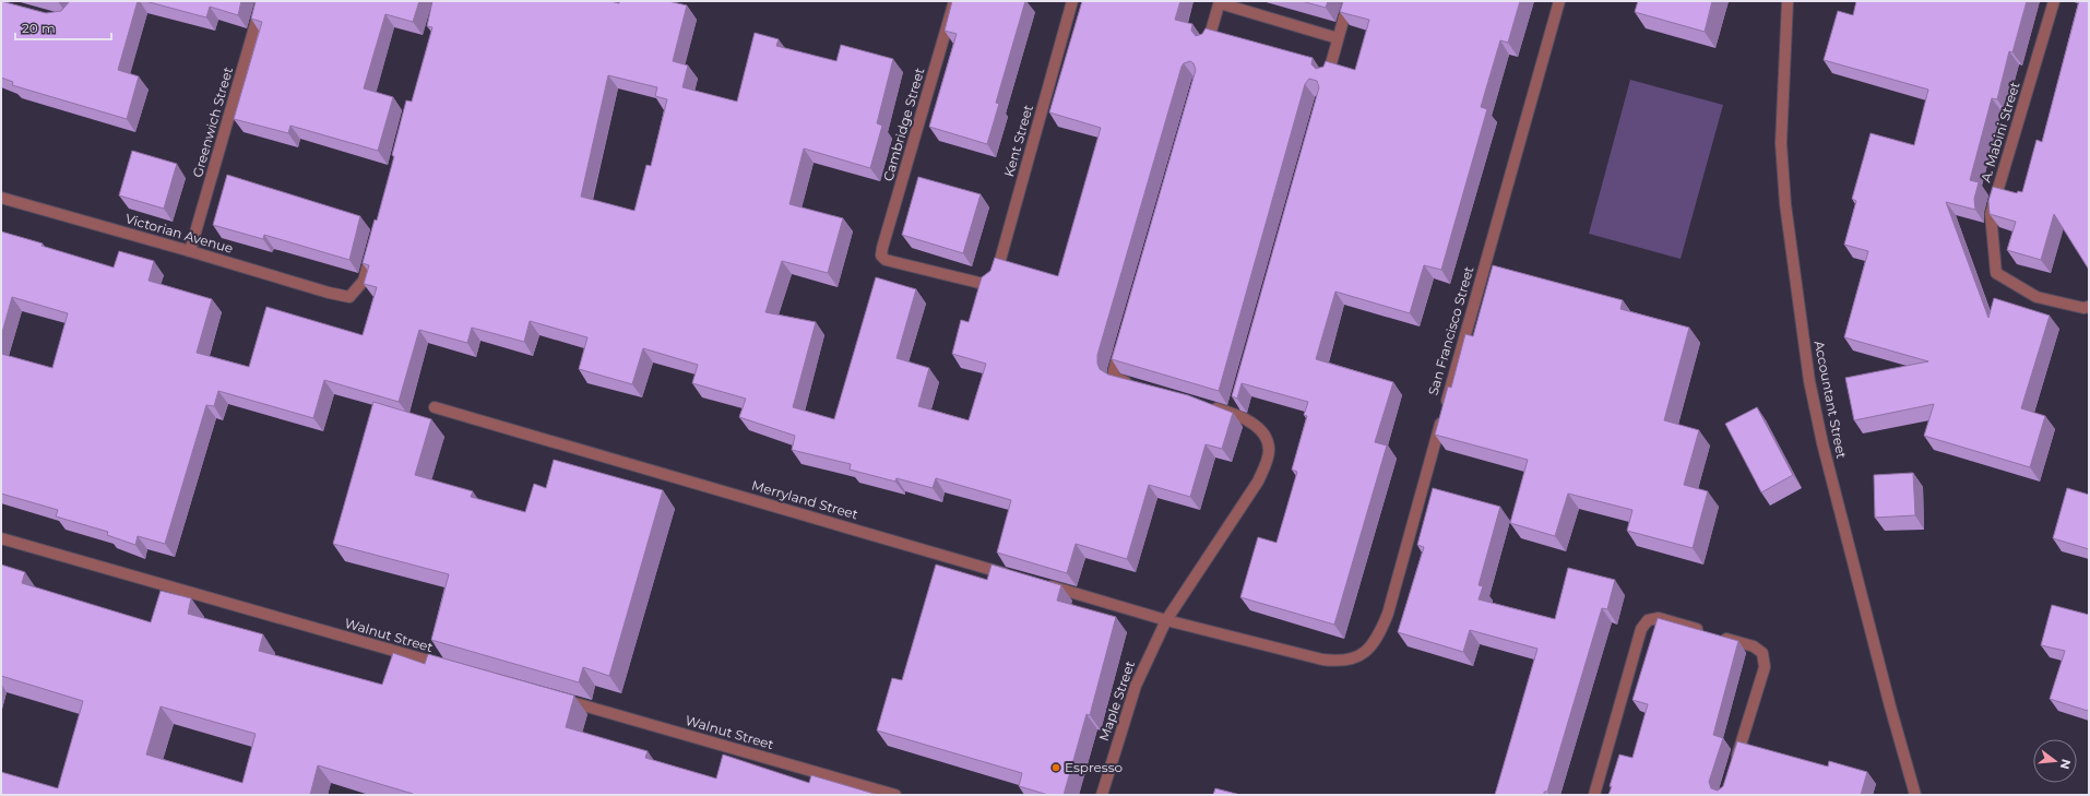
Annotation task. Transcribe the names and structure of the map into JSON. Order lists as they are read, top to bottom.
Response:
{
  "streets": {
    "street": [
      "Greenwich Street",
      "Cambridge Street",
      "A. Mabini Street",
      "Kent Street",
      "Victorian Avenue",
      "San Francisco Street",
      "Accountant Street",
      "Merryland Street",
      "Walnut Street",
      "Maple Street"
    ]
  },
  "crossings": [
    ["Greenwich Street", "Victorian Avenue"],
    ["Cambridge Street", "Kent Street"],
    ["San Francisco Street", "Maple Street"]
  ],
  "places": ["Espresso"],
  "scale_bar": "20 m",
  "north": "right"
}
